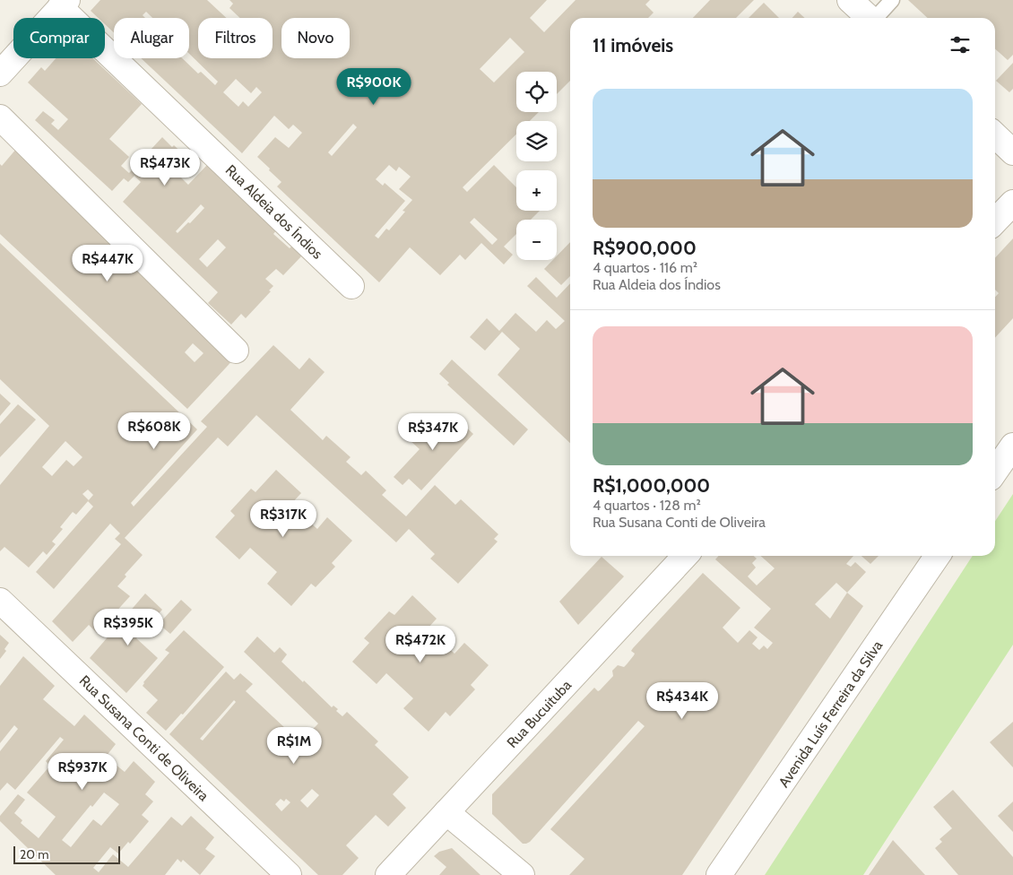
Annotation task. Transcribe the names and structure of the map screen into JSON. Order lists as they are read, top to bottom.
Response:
{
  "streets": {
    "street": [
      "Rua Aldeia dos Índios",
      "Rua Bucuituba",
      "Avenida Luís Ferreira da Silva",
      "Rua Susana Conti de Oliveira"
    ]
  },
  "scale_bar": "20 m",
  "page": {
    "chip": [
      "Comprar",
      "Alugar",
      "Filtros",
      "Novo"
    ],
    "heading": "11 imóveis",
    "price": [
      "R$900K",
      "R$473K",
      "R$447K",
      "R$608K",
      "R$347K",
      "R$317K",
      "R$395K",
      "R$472K",
      "R$434K",
      "R$1M",
      "R$937K"
    ],
    "map_buttons": ["+", "−"],
    "list": [
      {
        "name": "R$900,000",
        "note": "4 quartos · 116 m² · Rua Aldeia dos Índios"
      },
      {
        "name": "R$1,000,000",
        "note": "4 quartos · 128 m² · Rua Susana Conti de Oliveira"
      }
    ],
    "scale": "20 m"
  }
}
